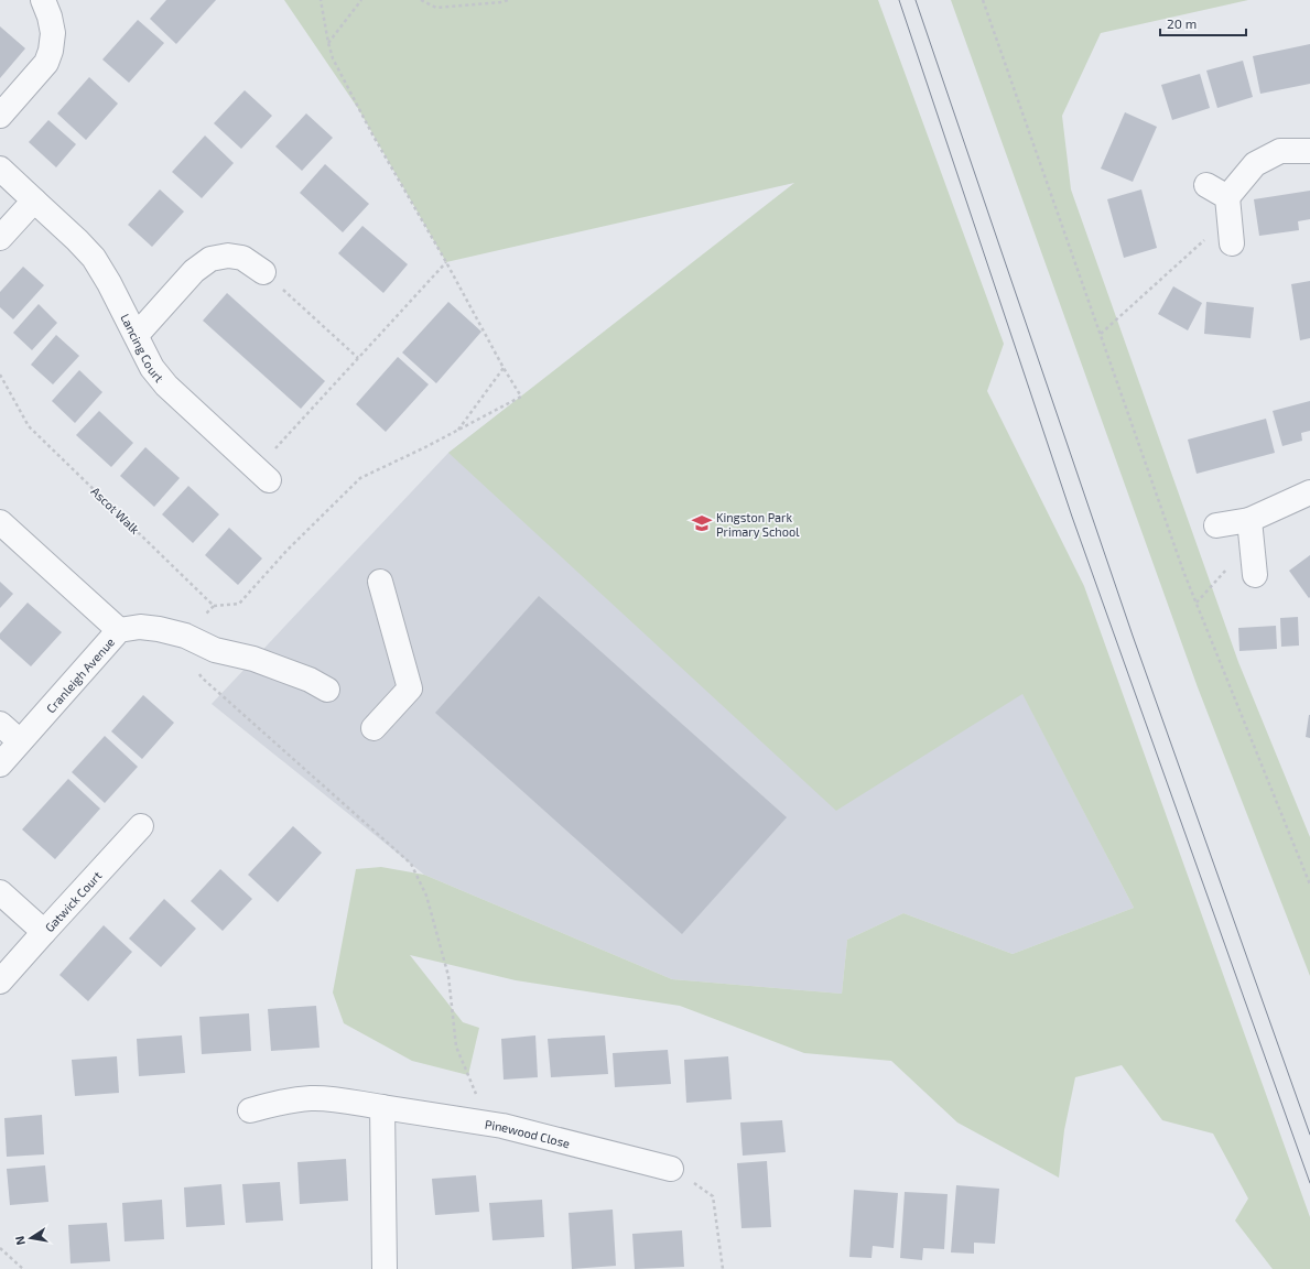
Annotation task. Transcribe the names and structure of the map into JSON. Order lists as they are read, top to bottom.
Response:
{
  "streets": {
    "street": [
      "Lancing Court",
      "Cranleigh Avenue",
      "Gatwick Court",
      "Pinewood Close"
    ],
    "path": ["Ascot Walk"]
  },
  "places": {
    "school or university": ["Kingston Park Primary School"]
  },
  "scale_bar": "20 m",
  "north": "left"
}
